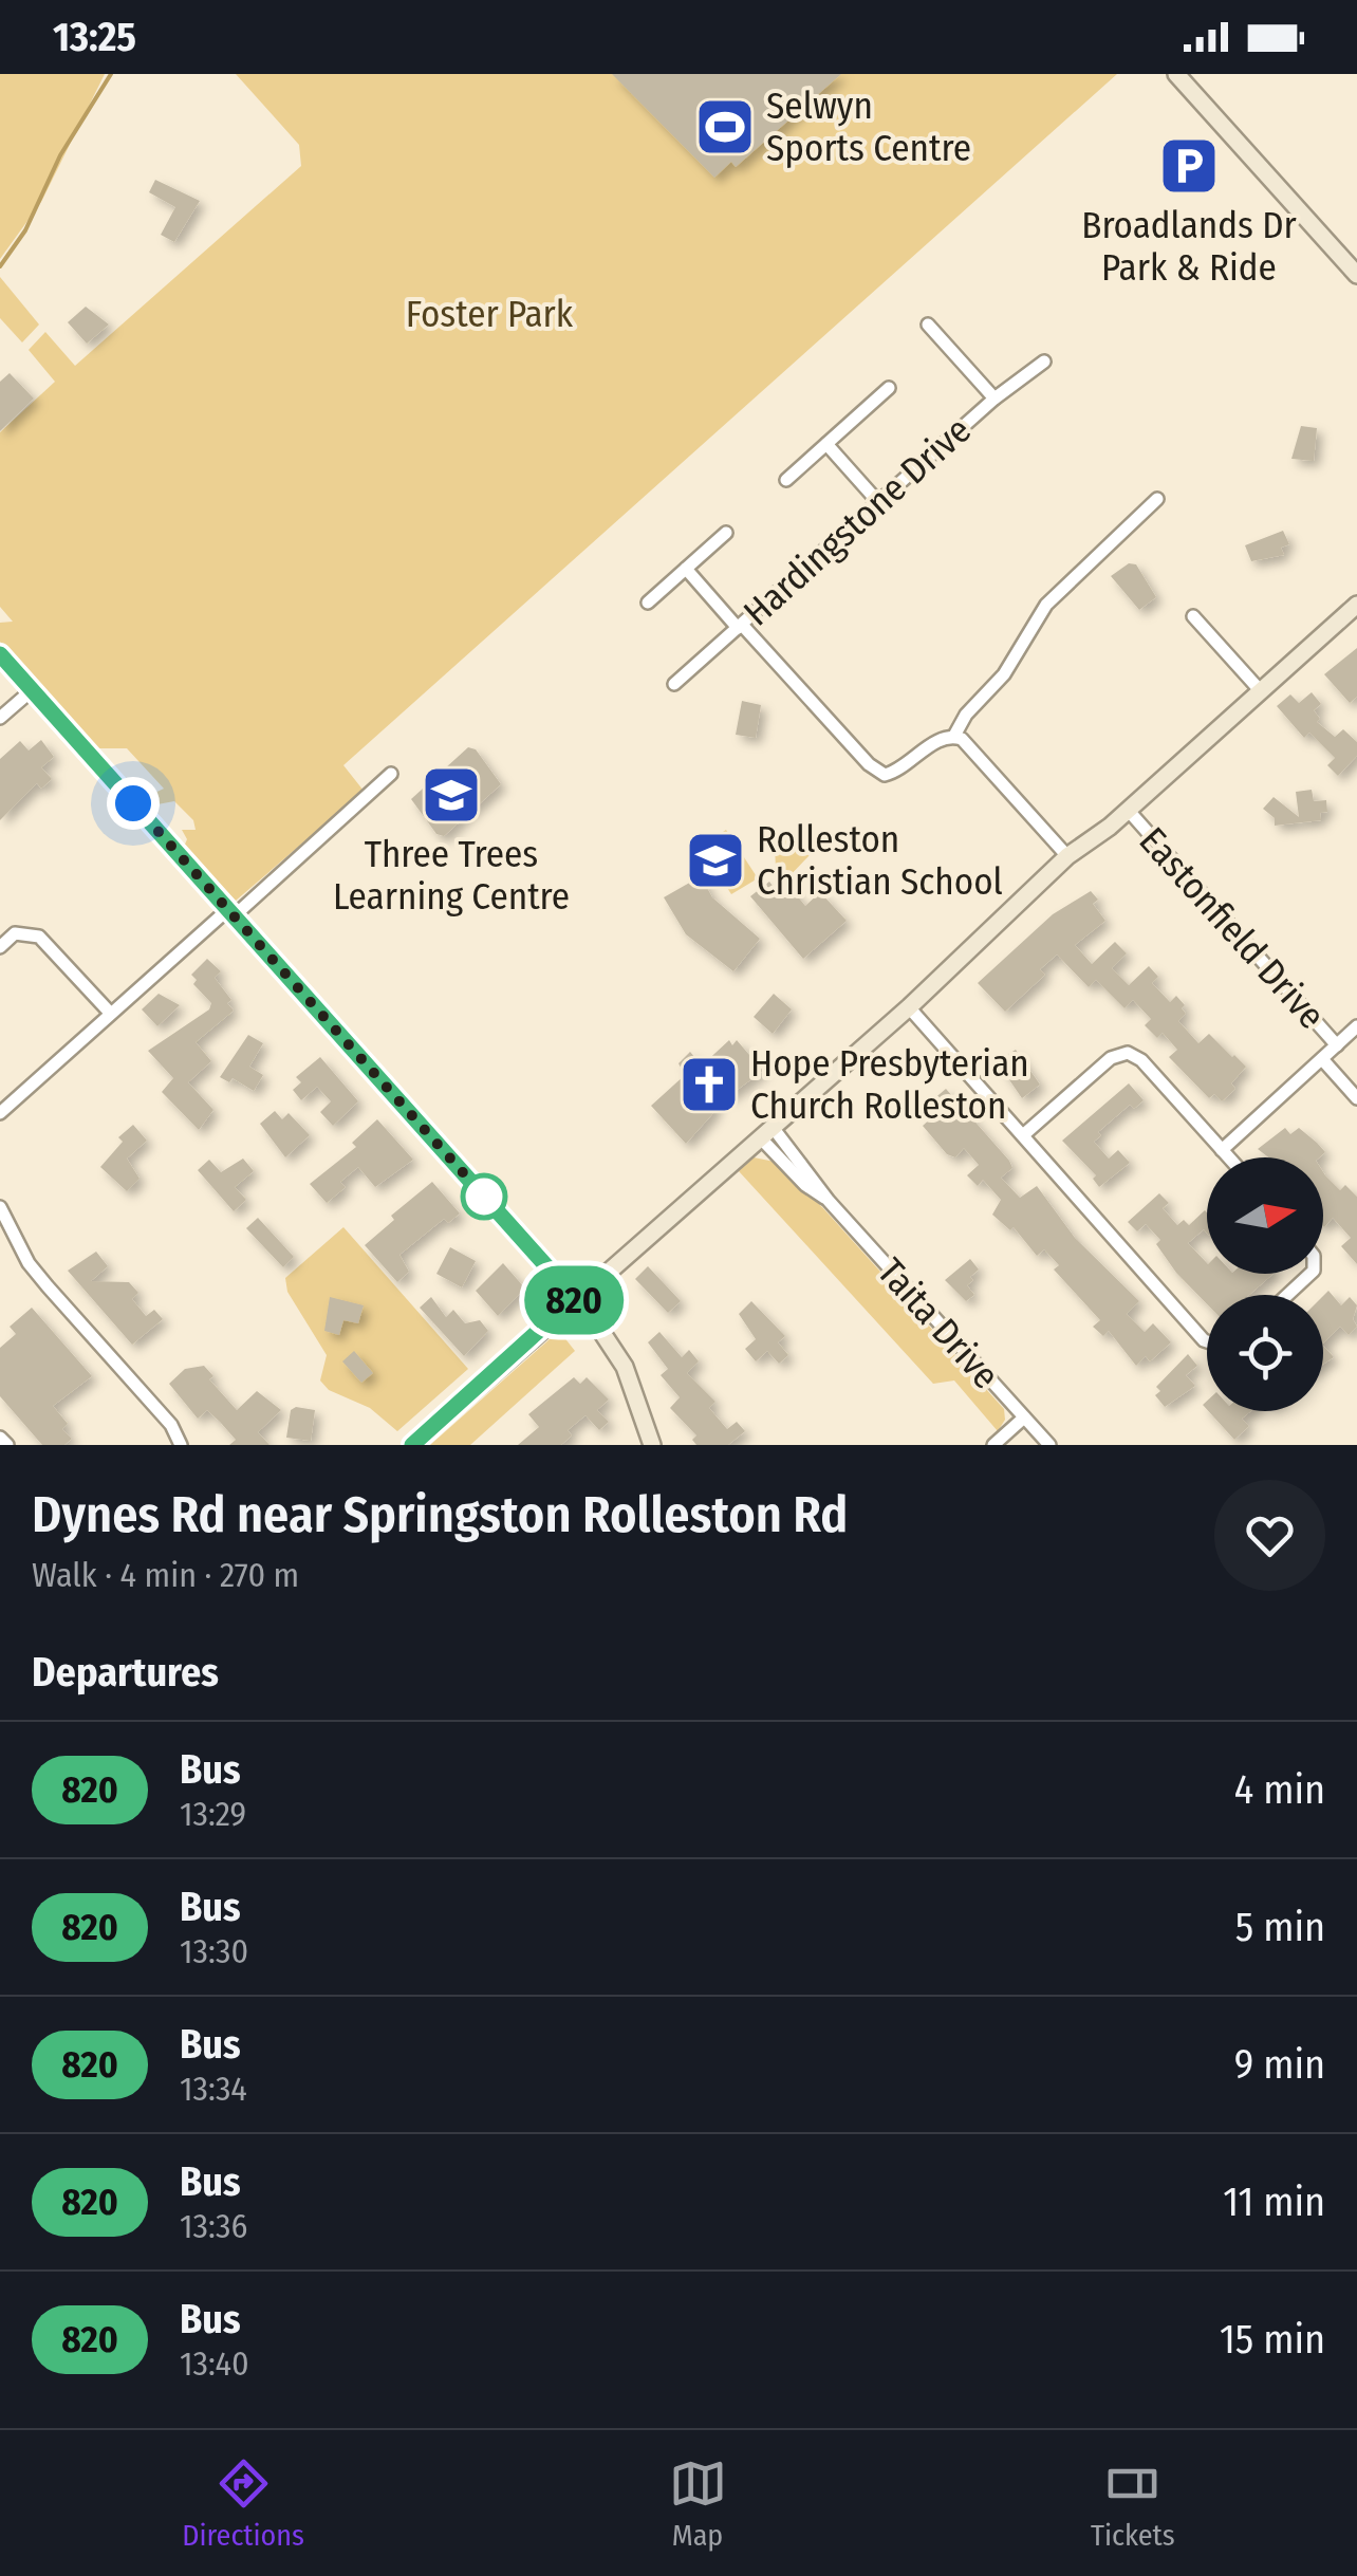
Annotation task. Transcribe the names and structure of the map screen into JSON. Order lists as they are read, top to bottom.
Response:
{
  "streets": {
    "street": ["Hardingstone Drive", "Eastonfield Drive", "Taita Drive"]
  },
  "parks": ["Foster Park"],
  "places": {
    "sports": ["Selwyn Sports Centre"],
    "parking": ["Broadlands Dr Park & Ride"],
    "school or university": ["Three Trees Learning Centre", "Rolleston Christian School"],
    "church": ["Hope Presbyterian Church Rolleston"]
  },
  "lines": ["bus line 820"],
  "north": "right",
  "page": {
    "status": "13:25",
    "on_map": "820",
    "heading": [
      ["Dynes Rd near Springston Rolleston Rd", "Walk · 4 min · 270 m"],
      "Departures"
    ],
    "list": [
      {
        "mark": "820",
        "name": "Bus",
        "note": "13:29",
        "value": "4 min"
      },
      {
        "mark": "820",
        "name": "Bus",
        "note": "13:30",
        "value": "5 min"
      },
      {
        "mark": "820",
        "name": "Bus",
        "note": "13:34",
        "value": "9 min"
      },
      {
        "mark": "820",
        "name": "Bus",
        "note": "13:36",
        "value": "11 min"
      },
      {
        "mark": "820",
        "name": "Bus",
        "note": "13:40",
        "value": "15 min"
      }
    ],
    "tabs": ["Directions", "Map", "Tickets"]
  }
}
